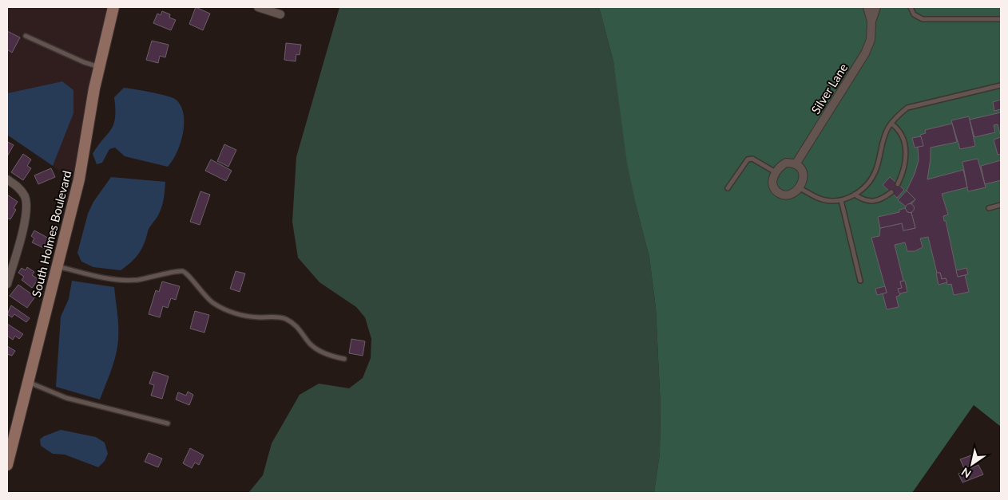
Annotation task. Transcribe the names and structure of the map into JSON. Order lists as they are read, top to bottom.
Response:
{
  "streets": {
    "main road": ["South Holmes Boulevard"],
    "street": ["Silver Lane"]
  },
  "north": "bottom left"
}
